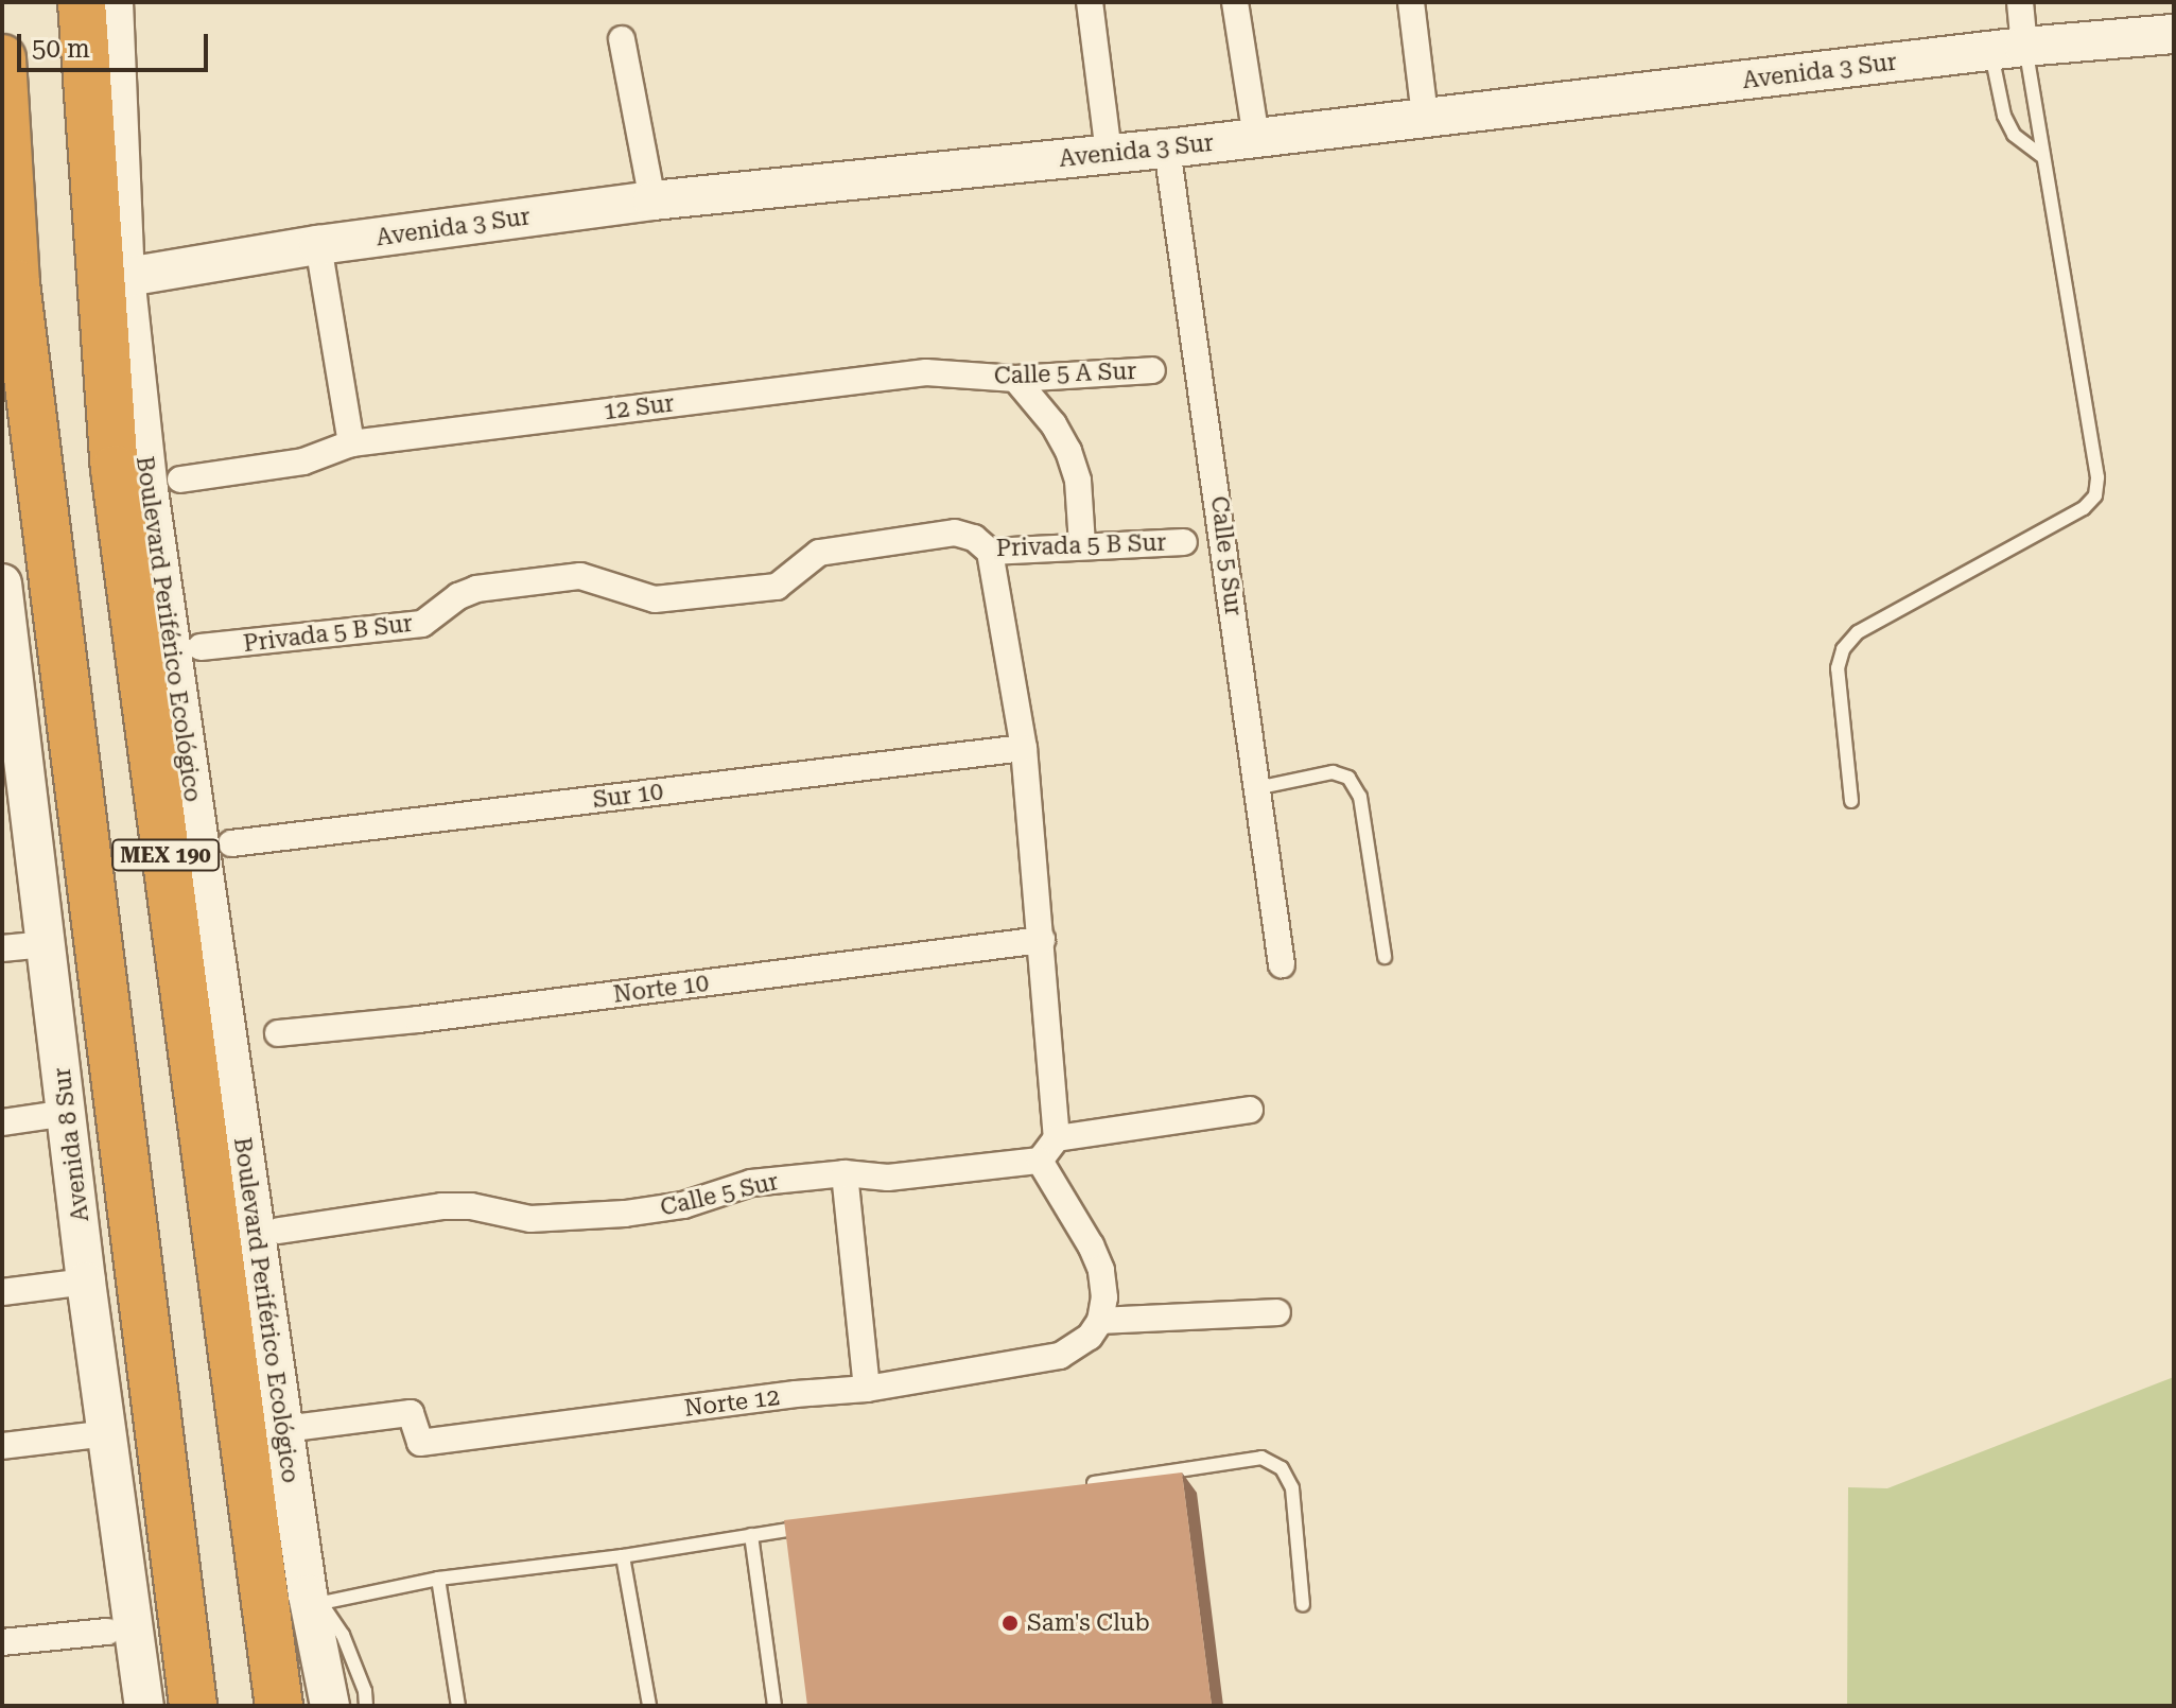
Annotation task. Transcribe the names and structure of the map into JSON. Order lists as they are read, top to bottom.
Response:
{
  "streets": {
    "highway": ["Boulevard Periférico Ecológico", "MEX 190"],
    "street": [
      "Avenida 3 Sur",
      "Calle 5 A Sur",
      "12 Sur",
      "Privada 5 B Sur",
      "Calle 5 Sur",
      "Sur 10",
      "Norte 10",
      "Avenida 8 Sur",
      "Norte 12"
    ]
  },
  "crossings": [
    ["Avenida 3 Sur", "Calle 5 Sur"],
    ["Avenida 3 Sur", "Boulevard Periférico Ecológico"],
    ["Calle 5 A Sur", "12 Sur"],
    ["Boulevard Periférico Ecológico", "Norte 12"]
  ],
  "places": ["Sam's Club"],
  "scale_bar": "50 m"
}
